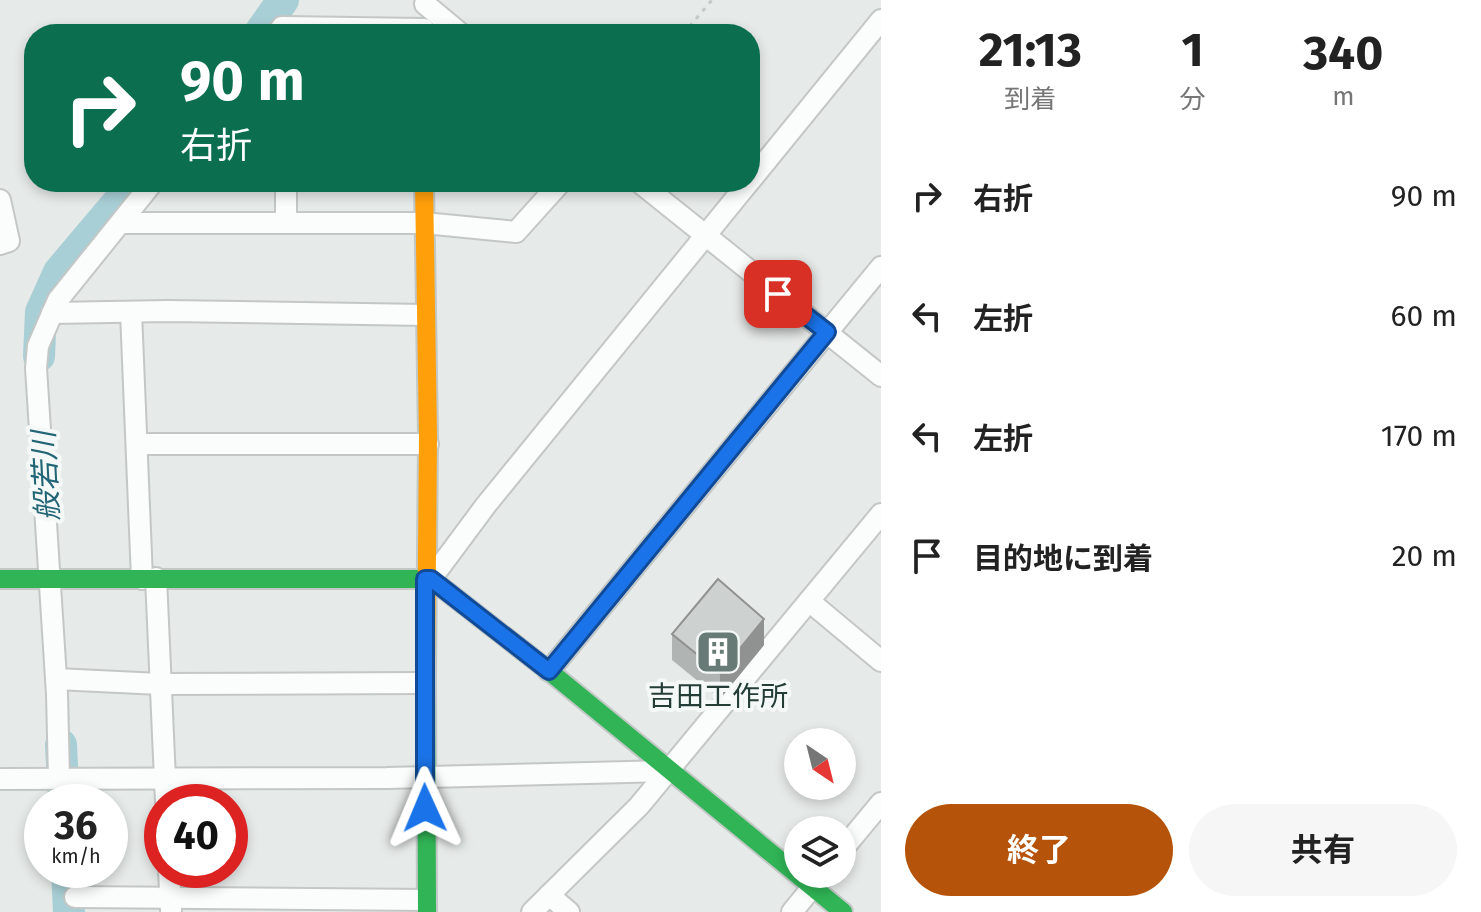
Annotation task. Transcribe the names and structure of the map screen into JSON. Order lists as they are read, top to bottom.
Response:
{
  "water": ["般若川"],
  "places": {
    "building": ["吉田工作所"]
  },
  "north": "bottom right",
  "page": {
    "eta": [
      "21:13",
      "到着",
      "1",
      "分",
      "340",
      "m"
    ],
    "turn": ["90 m", "右折"],
    "list": [
      {
        "name": "右折",
        "value": "90 m"
      },
      {
        "name": "左折",
        "value": "60 m"
      },
      {
        "name": "左折",
        "value": "170 m"
      },
      {
        "name": "目的地に到着",
        "value": "20 m"
      }
    ],
    "speed": "36 km/h",
    "limit": "40",
    "buttons": ["終了", "共有"]
  }
}
